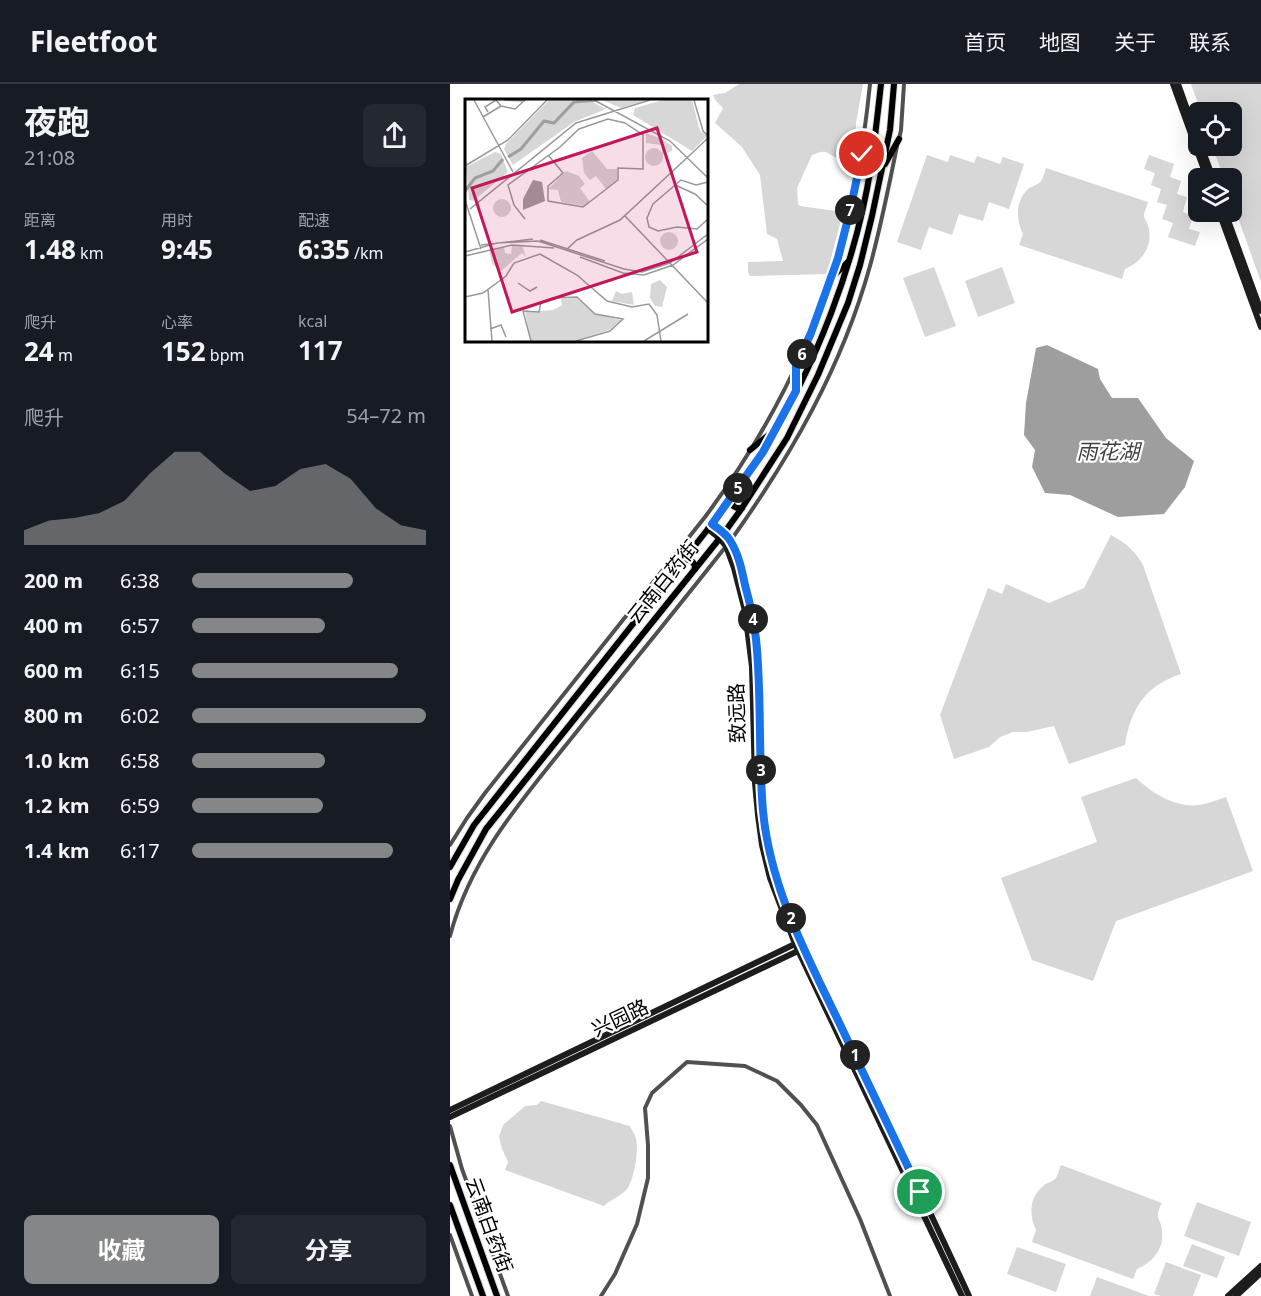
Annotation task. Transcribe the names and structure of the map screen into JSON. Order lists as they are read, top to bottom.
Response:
{
  "streets": {
    "main road": ["云南白药街", "致远路", "兴园路"]
  },
  "crossings": [
    ["云南白药街", "致远路"],
    ["致远路", "兴园路"]
  ],
  "water": ["雨花湖"],
  "page": {
    "header": "Fleetfoot",
    "nav": [
      "首页",
      "地图",
      "关于",
      "联系"
    ],
    "heading": ["夜跑", "21:08"],
    "stats": [
      ["距离", "1.48 km"],
      ["用时", "9:45"],
      ["配速", "6:35 /km"],
      ["爬升", "24 m"],
      ["心率", "152 bpm"],
      ["kcal", "117"]
    ],
    "pins": [
      "7",
      "6",
      "5",
      "4",
      "3",
      "2",
      "1"
    ],
    "chart": ["爬升", "54–72 m"],
    "list": [
      {
        "name": "200 m",
        "note": "6:38"
      },
      {
        "name": "400 m",
        "note": "6:57"
      },
      {
        "name": "600 m",
        "note": "6:15"
      },
      {
        "name": "800 m",
        "note": "6:02"
      },
      {
        "name": "1.0 km",
        "note": "6:58"
      },
      {
        "name": "1.2 km",
        "note": "6:59"
      },
      {
        "name": "1.4 km",
        "note": "6:17"
      }
    ],
    "buttons": ["收藏", "分享"]
  }
}
